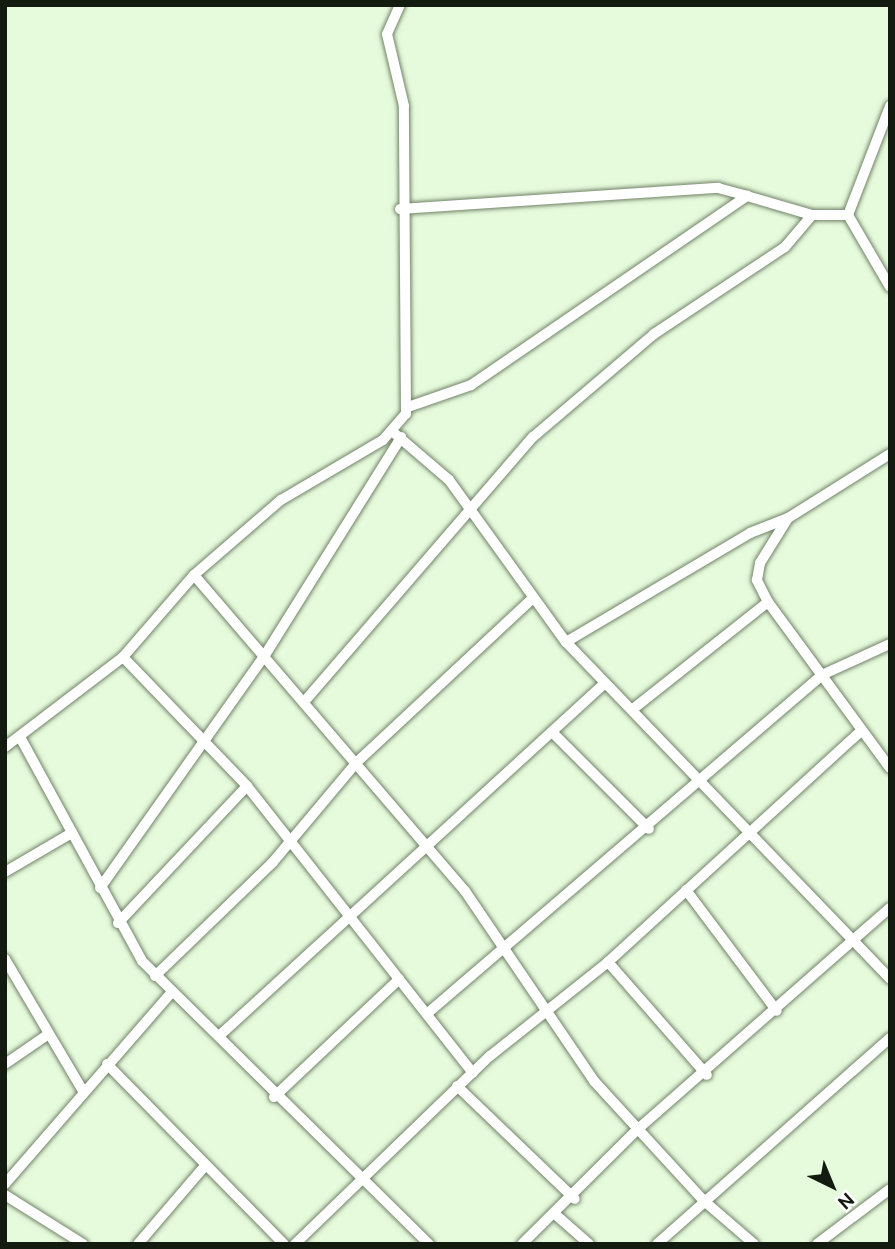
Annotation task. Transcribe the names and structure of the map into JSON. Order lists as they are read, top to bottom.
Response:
{
  "north": "bottom right"
}
